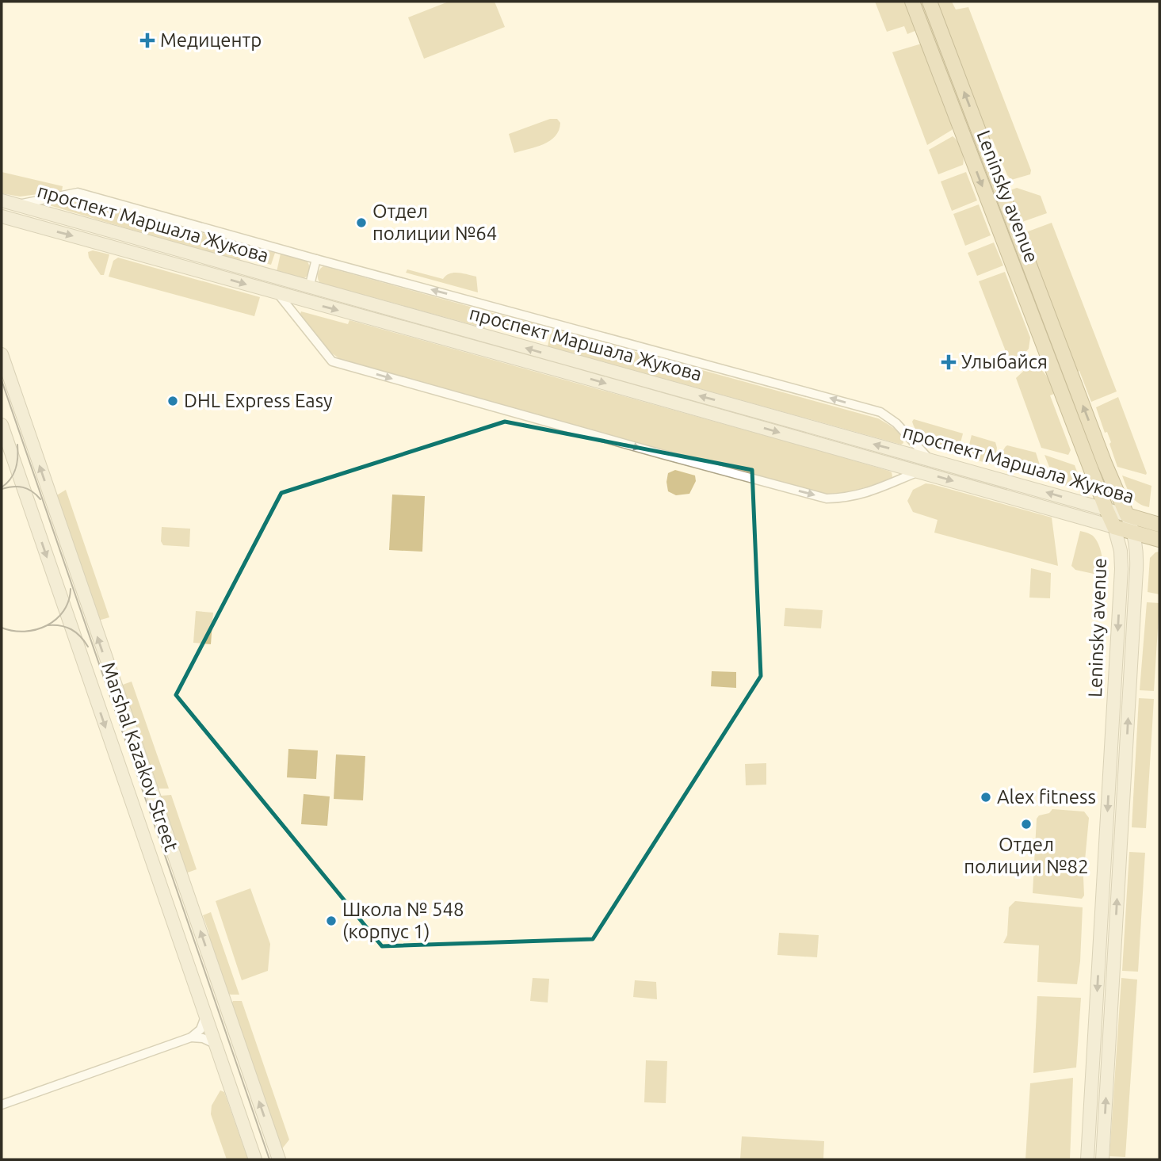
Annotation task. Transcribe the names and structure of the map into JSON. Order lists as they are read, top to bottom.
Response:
{
  "streets": {
    "main road": ["Leninsky avenue", "проспект Маршала Жукова", "Marshal Kazakov Street"]
  },
  "crossings": [
    ["Leninsky avenue", "проспект Маршала Жукова"]
  ],
  "places": {
    "health": ["Медицентр", "Улыбайся"],
    "other": [
      "Отдел полиции №64",
      "DHL Express Easy",
      "Alex fitness",
      "Отдел полиции №82",
      "Школа № 548 (корпус 1)"
    ]
  }
}
